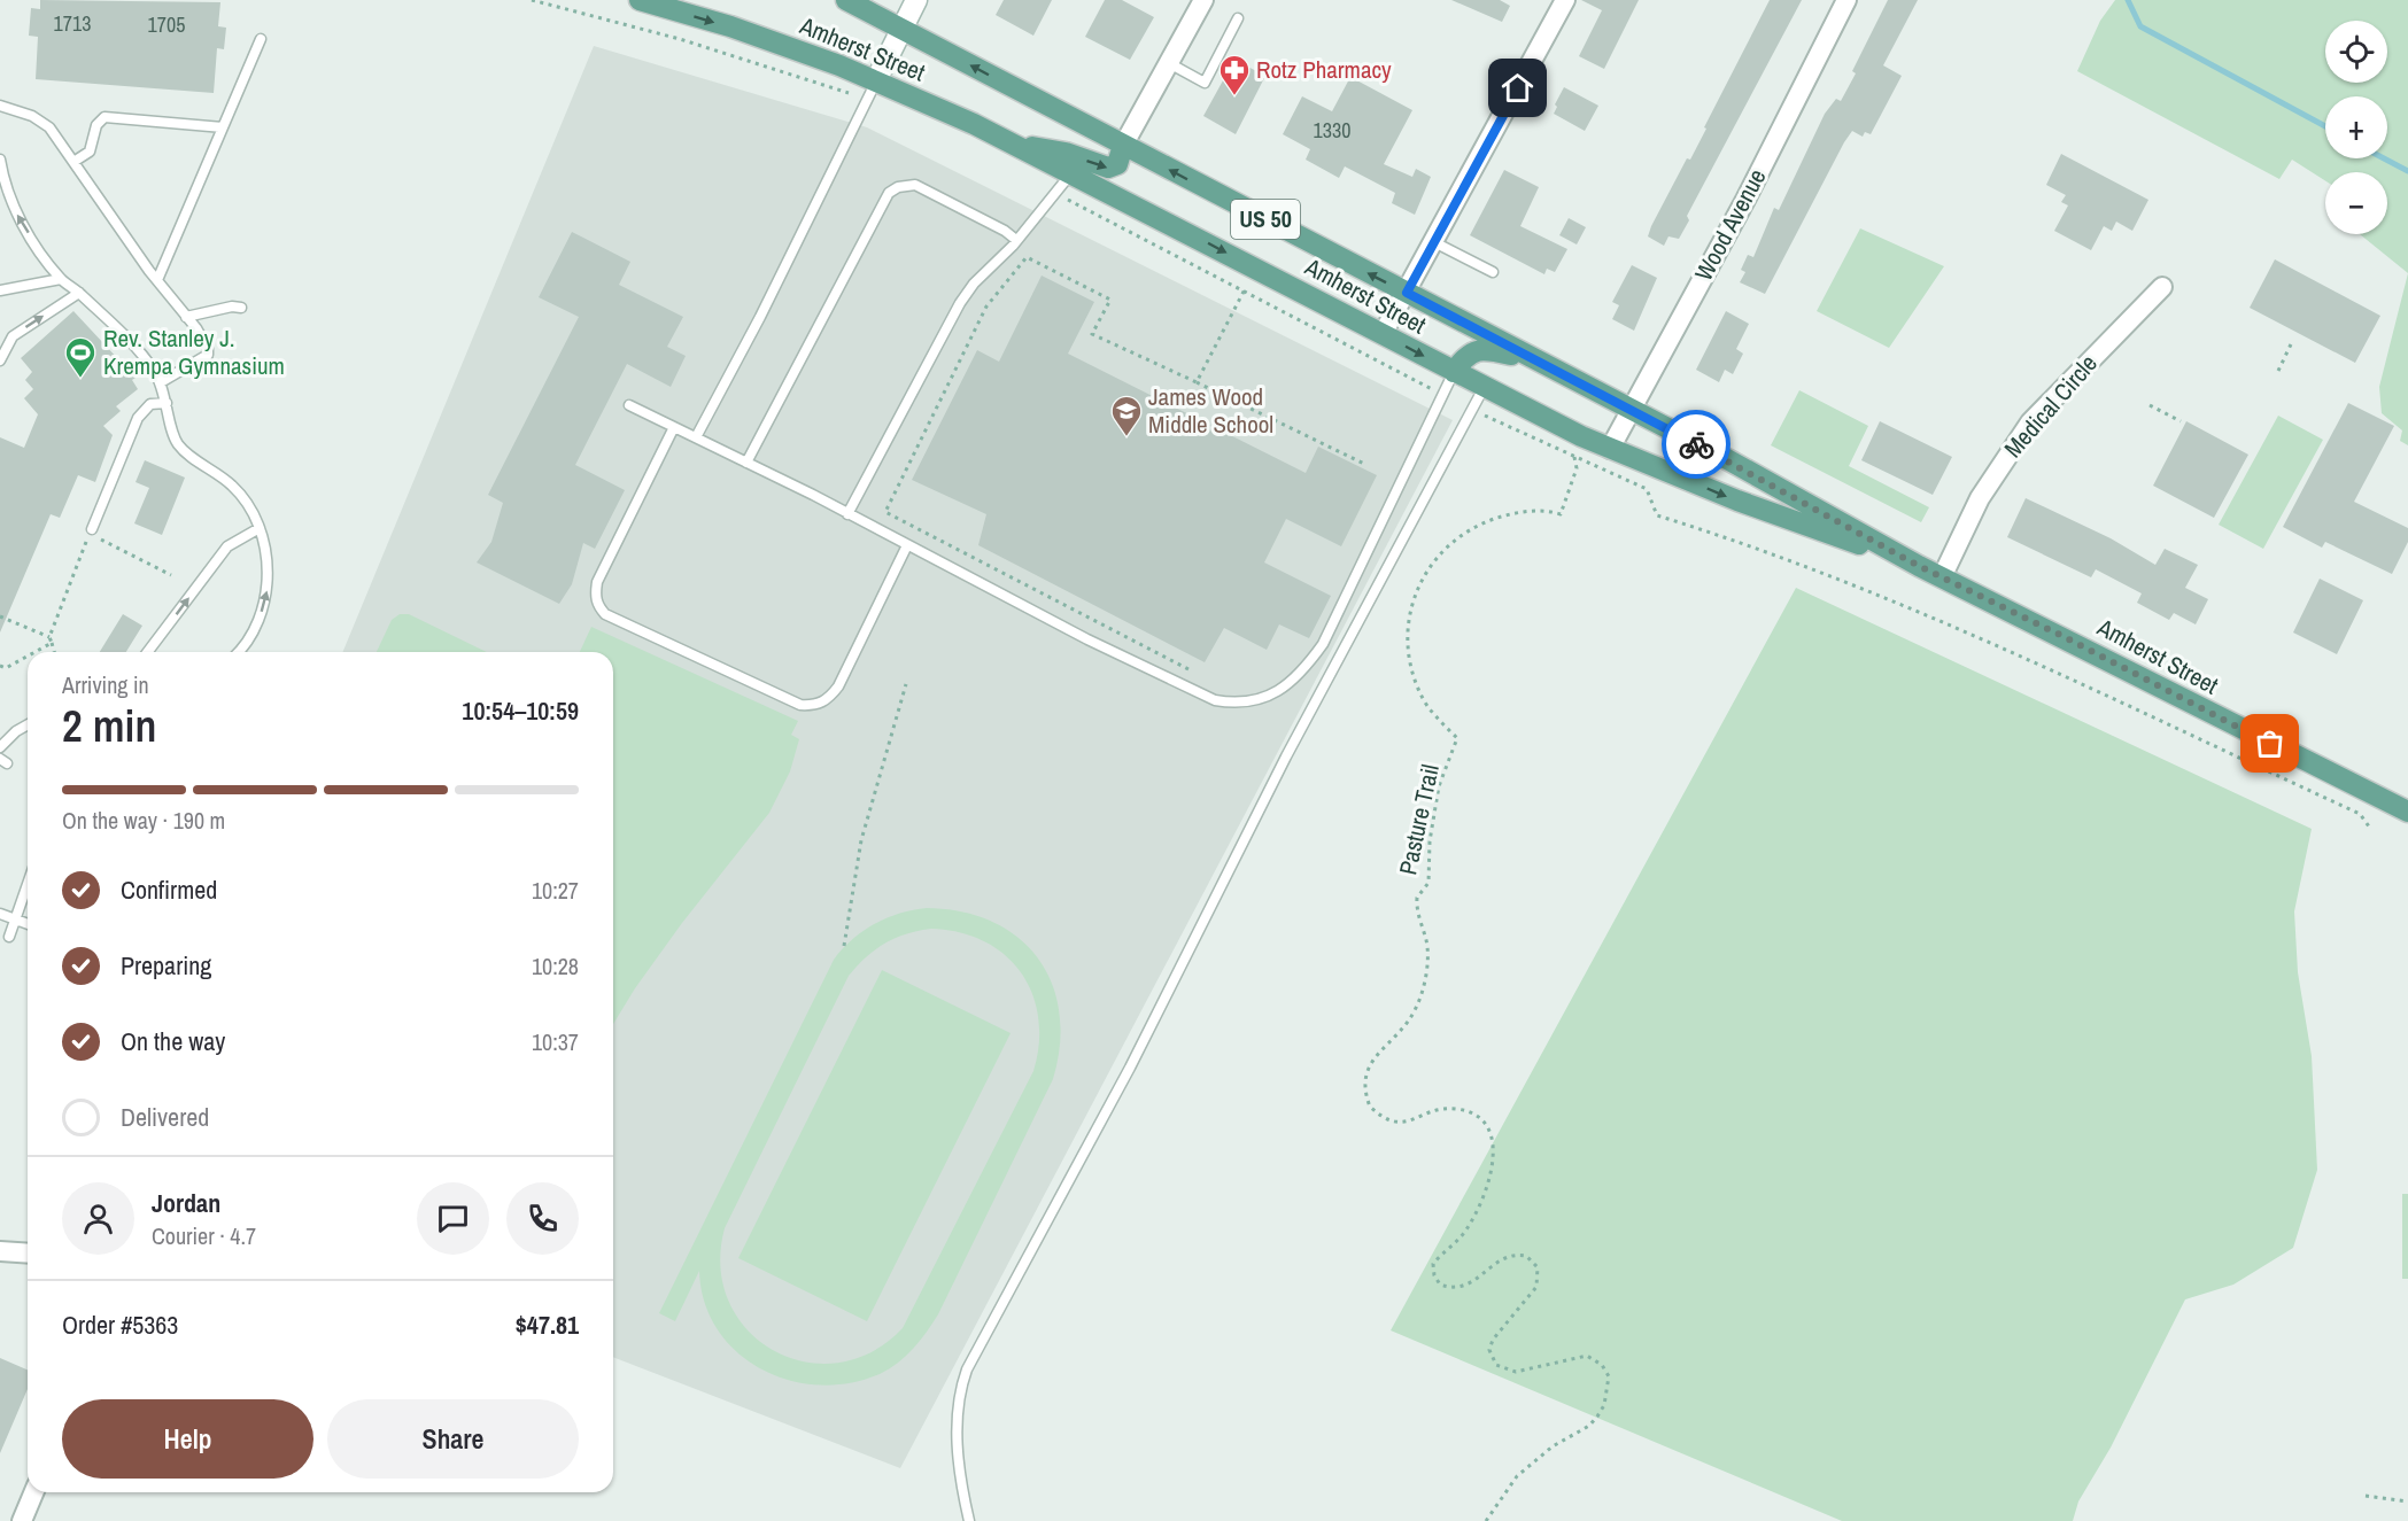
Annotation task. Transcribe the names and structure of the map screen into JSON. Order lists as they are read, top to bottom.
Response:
{
  "streets": {
    "main road": ["Amherst Street", "US 50"],
    "street": ["Wood Avenue", "Medical Circle"],
    "path": ["Pasture Trail"]
  },
  "crossings": [
    ["Amherst Street", "Wood Avenue"],
    ["Amherst Street", "Medical Circle"]
  ],
  "places": {
    "pharmacy": ["Rotz Pharmacy"],
    "sports": ["Rev. Stanley J. Krempa Gymnasium"],
    "school or university": ["James Wood Middle School"]
  },
  "house_numbers": ["1713", "1705", "1330"],
  "page": {
    "map_buttons": ["+", "−"],
    "heading": ["2 min", "Arriving in", "10:54–10:59"],
    "panel": [
      "Jordan",
      "Courier · 4.7",
      "Order #5363",
      "$47.81"
    ],
    "bar": "On the way · 190 m",
    "list": [
      ["Confirmed", "10:27"],
      ["Preparing", "10:28"],
      ["On the way", "10:37"],
      "Delivered"
    ],
    "buttons": ["Help", "Share"]
  }
}
